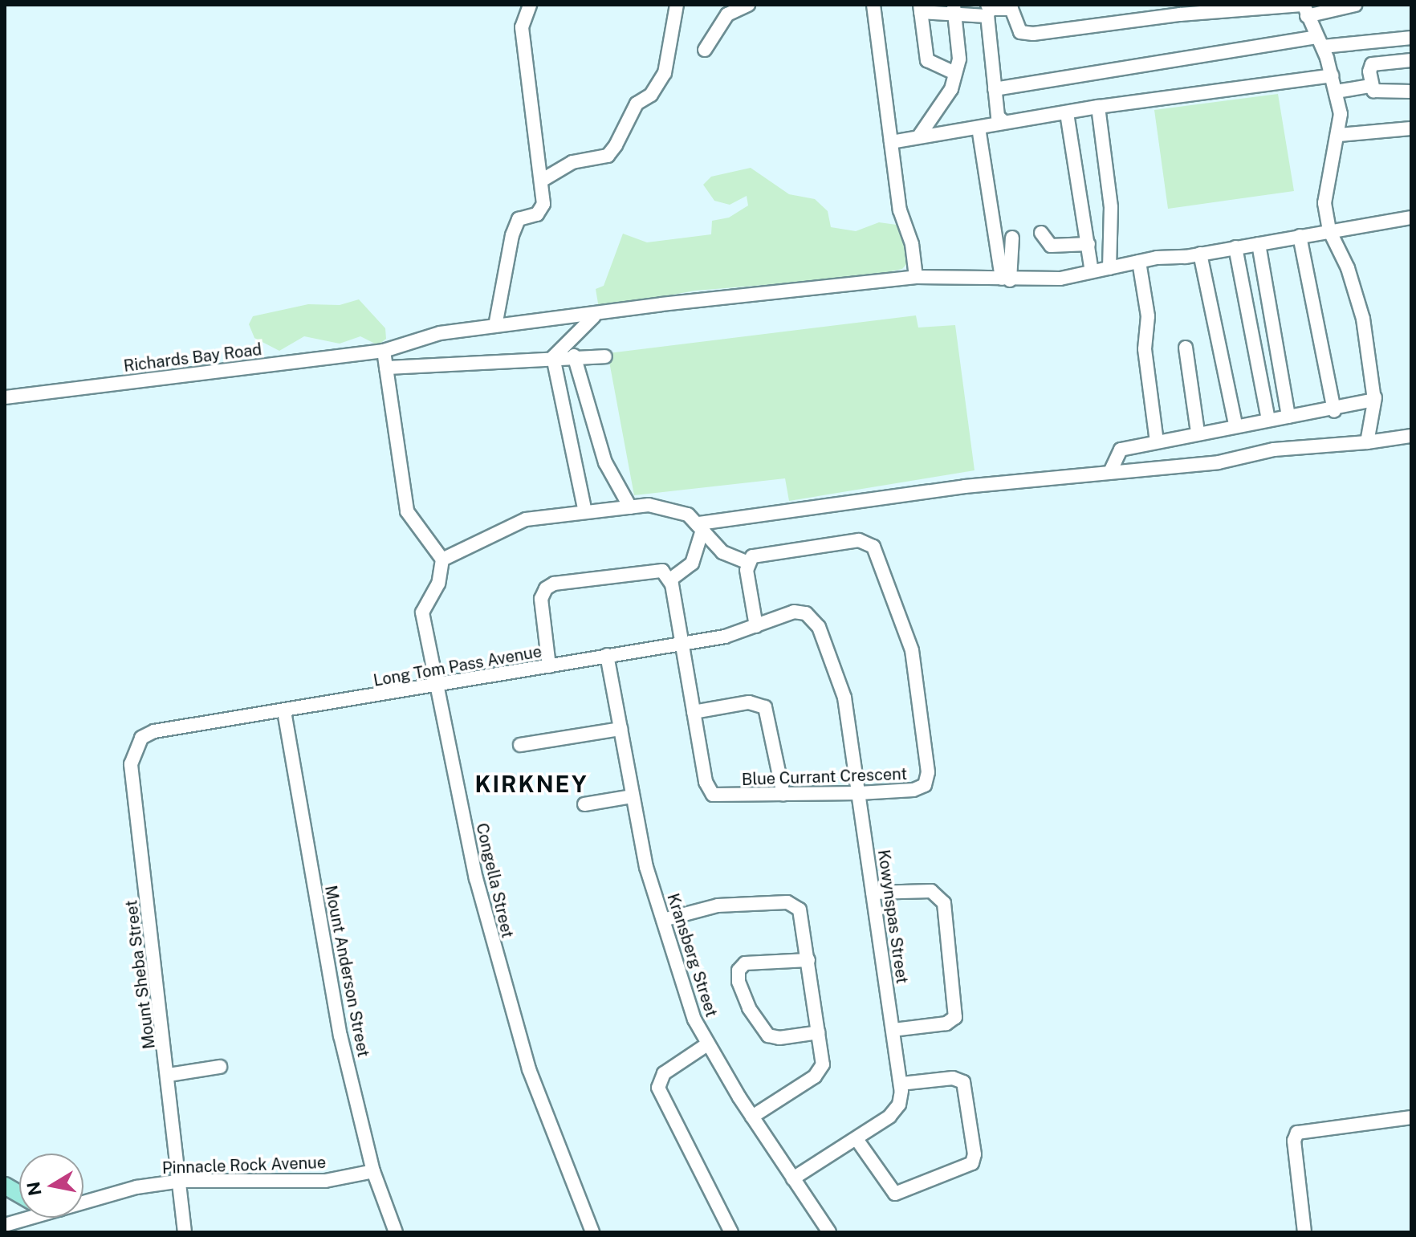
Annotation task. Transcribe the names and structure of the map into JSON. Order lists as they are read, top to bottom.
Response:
{
  "streets": {
    "street": [
      "Richards Bay Road",
      "Long Tom Pass Avenue",
      "Blue Currant Crescent",
      "Congella Street",
      "Kowynspas Street",
      "Kransberg Street",
      "Mount Anderson Street",
      "Mount Sheba Street",
      "Pinnacle Rock Avenue"
    ]
  },
  "crossings": [
    ["Long Tom Pass Avenue", "Blue Currant Crescent"],
    ["Long Tom Pass Avenue", "Congella Street"],
    ["Long Tom Pass Avenue", "Kowynspas Street"],
    ["Long Tom Pass Avenue", "Kransberg Street"],
    ["Long Tom Pass Avenue", "Mount Anderson Street"],
    ["Long Tom Pass Avenue", "Mount Sheba Street"],
    ["Blue Currant Crescent", "Kowynspas Street"],
    ["Kowynspas Street", "Kransberg Street"],
    ["Mount Anderson Street", "Pinnacle Rock Avenue"],
    ["Mount Sheba Street", "Pinnacle Rock Avenue"]
  ],
  "districts": ["KIRKNEY"],
  "north": "left"
}
